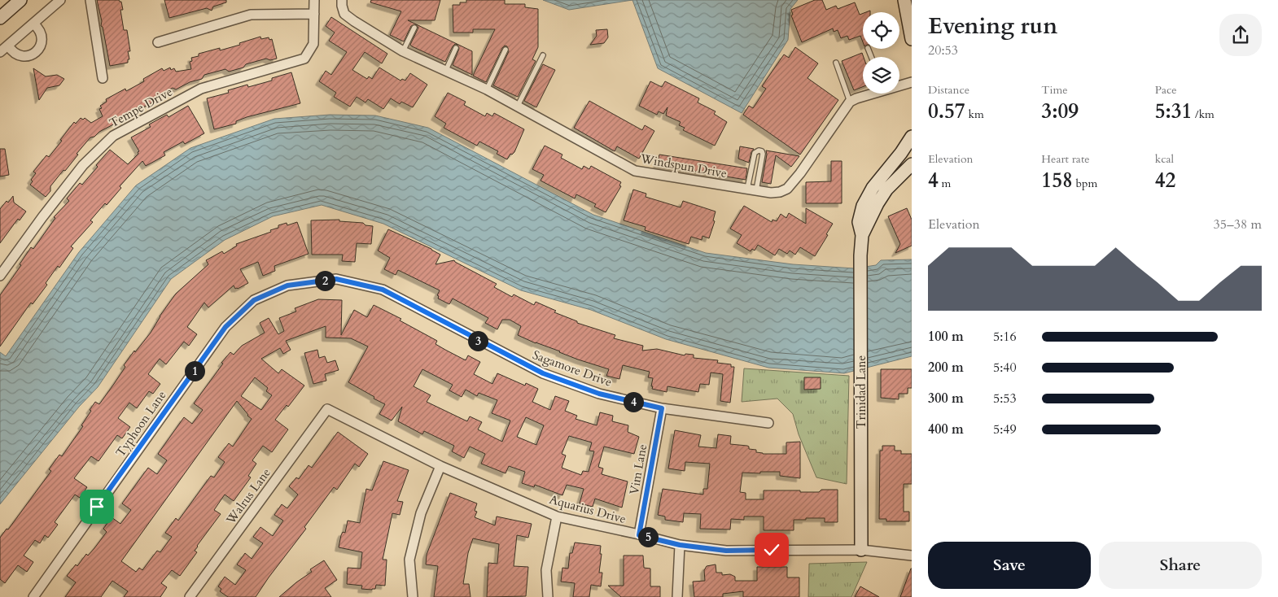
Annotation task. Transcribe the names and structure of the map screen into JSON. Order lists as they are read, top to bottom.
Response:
{
  "streets": {
    "street": [
      "Tempe Drive",
      "Windspun Drive",
      "Sagamore Drive",
      "Trinidad Lane",
      "Typhoon Lane",
      "Vim Lane",
      "Walrus Lane",
      "Aquarius Drive"
    ]
  },
  "crossings": [
    ["Sagamore Drive", "Typhoon Lane"],
    ["Sagamore Drive", "Vim Lane"],
    ["Trinidad Lane", "Aquarius Drive"],
    ["Vim Lane", "Aquarius Drive"],
    ["Walrus Lane", "Aquarius Drive"]
  ],
  "page": {
    "heading": ["Evening run", "20:53"],
    "stats": [
      ["Distance", "0.57 km"],
      ["Time", "3:09"],
      ["Pace", "5:31 /km"],
      ["Elevation", "4 m"],
      ["Heart rate", "158 bpm"],
      ["kcal", "42"]
    ],
    "chart": ["Elevation", "35–38 m"],
    "pins": [
      "2",
      "3",
      "1",
      "4",
      "5"
    ],
    "list": [
      {
        "name": "100 m",
        "note": "5:16"
      },
      {
        "name": "200 m",
        "note": "5:40"
      },
      {
        "name": "300 m",
        "note": "5:53"
      },
      {
        "name": "400 m",
        "note": "5:49"
      }
    ],
    "buttons": ["Save", "Share"]
  }
}
